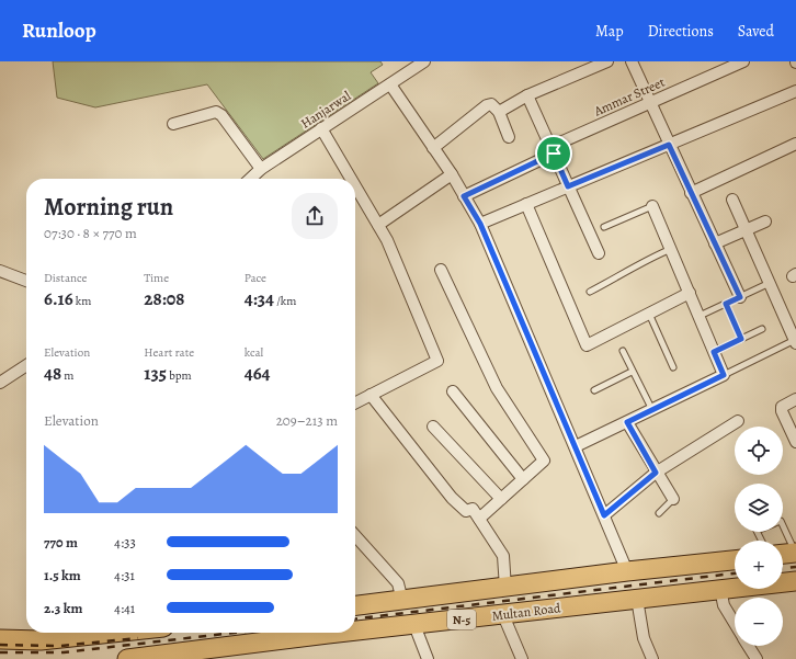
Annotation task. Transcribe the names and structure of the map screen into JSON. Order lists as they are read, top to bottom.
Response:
{
  "streets": {
    "main road": ["Multan Road", "N-5"],
    "street": ["Ammar Street", "Hanjarwal"]
  },
  "page": {
    "header": "Runloop",
    "nav": ["Map", "Directions", "Saved"],
    "heading": ["Morning run", "07:30 · 8 × 770 m"],
    "stats": [
      ["Distance", "6.16 km"],
      ["Time", "28:08"],
      ["Pace", "4:34 /km"],
      ["Elevation", "48 m"],
      ["Heart rate", "135 bpm"],
      ["kcal", "464"]
    ],
    "chart": ["Elevation", "209–213 m"],
    "map_buttons": ["+", "−"],
    "list": [
      {
        "name": "770 m",
        "note": "4:33"
      },
      {
        "name": "1.5 km",
        "note": "4:31"
      },
      {
        "name": "2.3 km",
        "note": "4:41"
      }
    ]
  }
}
